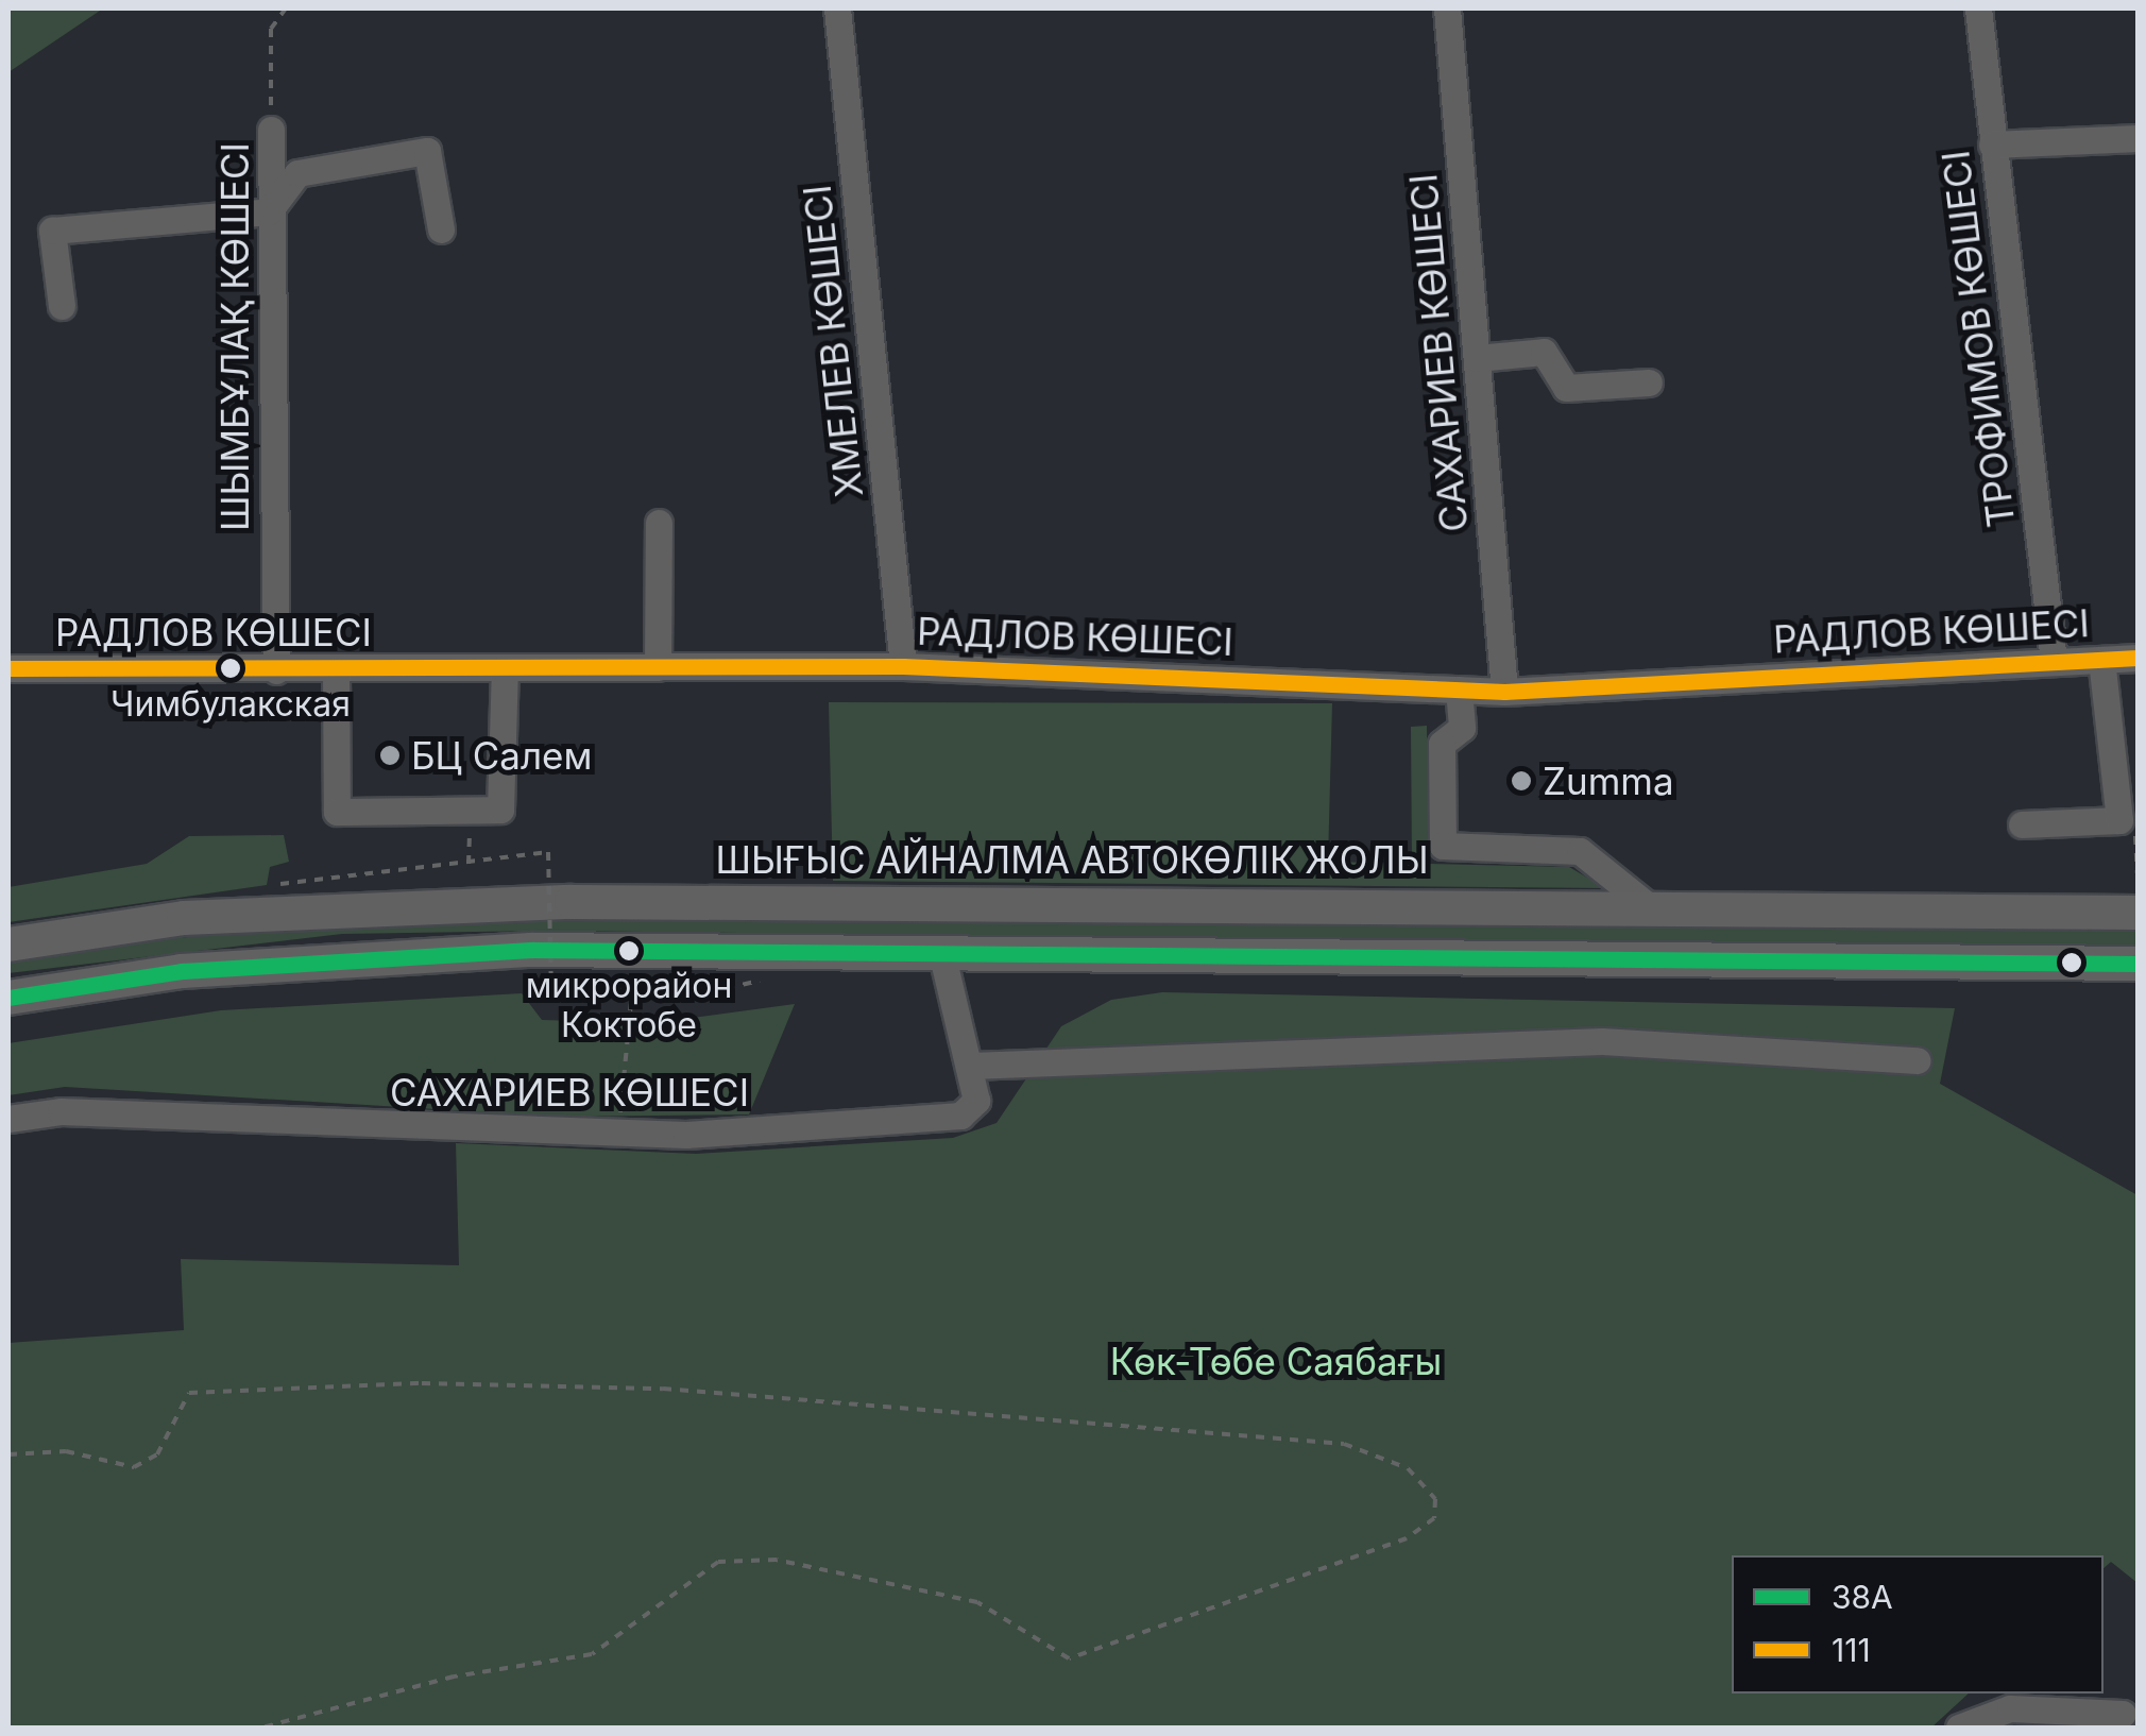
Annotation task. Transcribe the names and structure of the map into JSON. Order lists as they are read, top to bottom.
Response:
{
  "streets": {
    "main road": ["ШЫҒЫС АЙНАЛМА АВТОКӨЛІК ЖОЛЫ"],
    "street": [
      "ШЫМБҰЛАҚ КӨШЕСІ",
      "ТРОФИМОВ КӨШЕСІ",
      "ХМЕЛЕВ КӨШЕСІ",
      "САХАРИЕВ КӨШЕСІ",
      "РАДЛОВ КӨШЕСІ"
    ]
  },
  "crossings": [
    ["ШЫМБҰЛАҚ КӨШЕСІ", "РАДЛОВ КӨШЕСІ"],
    ["ТРОФИМОВ КӨШЕСІ", "РАДЛОВ КӨШЕСІ"],
    ["ХМЕЛЕВ КӨШЕСІ", "РАДЛОВ КӨШЕСІ"],
    ["САХАРИЕВ КӨШЕСІ", "РАДЛОВ КӨШЕСІ"]
  ],
  "parks": ["Көк-Төбе Саябағы"],
  "places": [
    "Чимбулакская",
    "БЦ Салем",
    "Zumma",
    "микрорайон Коктобе"
  ],
  "lines": ["transit line 111", "transit line 38А"],
  "legend": ["38А", "111"]
}
